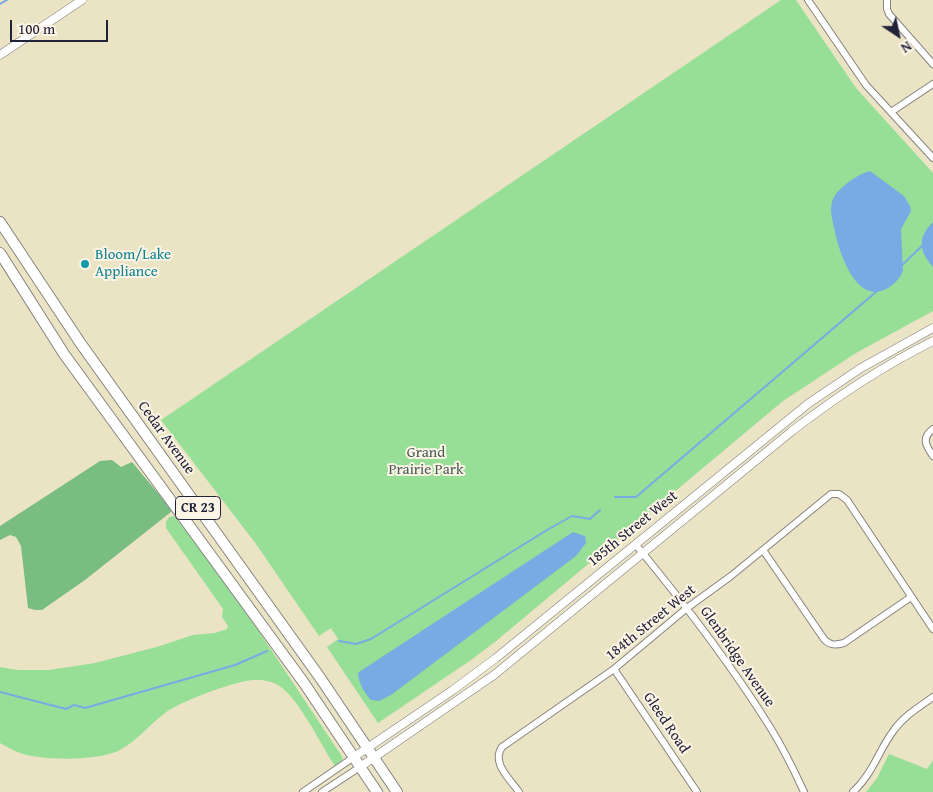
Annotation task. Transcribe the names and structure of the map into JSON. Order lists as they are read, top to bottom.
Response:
{
  "streets": {
    "main road": ["Cedar Avenue", "CR 23"],
    "street": [
      "185th Street West",
      "184th Street West",
      "Glenbridge Avenue",
      "Gleed Road"
    ]
  },
  "crossings": [
    ["Cedar Avenue", "185th Street West"],
    ["CR 23", "185th Street West"],
    ["185th Street West", "Glenbridge Avenue"],
    ["184th Street West", "Glenbridge Avenue"],
    ["184th Street West", "Gleed Road"]
  ],
  "parks": ["Grand Prairie Park"],
  "places": ["Bloom/Lake Appliance"],
  "scale_bar": "100 m",
  "north": "bottom right"
}
